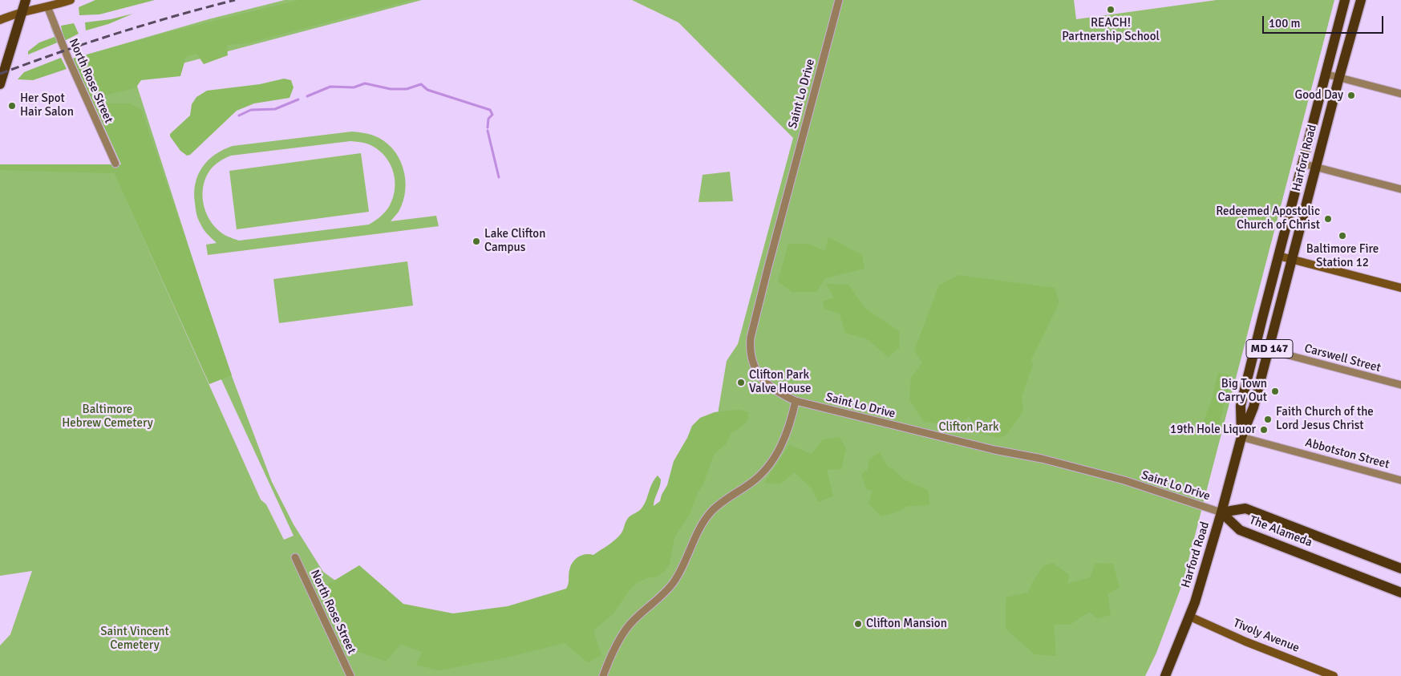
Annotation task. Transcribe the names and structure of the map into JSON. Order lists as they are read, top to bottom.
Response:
{
  "streets": {
    "main road": ["Harford Road", "MD 147", "The Alameda"],
    "street": [
      "North Rose Street",
      "Saint Lo Drive",
      "Carswell Street",
      "Abbotston Street",
      "Tivoly Avenue"
    ]
  },
  "crossings": [
    ["Saint Lo Drive", "Harford Road"],
    ["Saint Lo Drive", "The Alameda"],
    ["Harford Road", "Carswell Street"],
    ["Harford Road", "Abbotston Street"],
    ["Harford Road", "The Alameda"],
    ["Harford Road", "Tivoly Avenue"]
  ],
  "parks": ["Baltimore Hebrew Cemetery", "Clifton Park", "Saint Vincent Cemetery"],
  "places": [
    "REACH! Partnership School",
    "Good Day",
    "Her Spot Hair Salon",
    "Redeemed Apostolic Church of Christ",
    "Baltimore Fire Station 12",
    "Lake Clifton Campus",
    "Clifton Park Valve House",
    "Big Town Carry Out",
    "Faith Church of the Lord Jesus Christ",
    "19th Hole Liquor",
    "Clifton Mansion"
  ],
  "scale_bar": "100 m"
}
